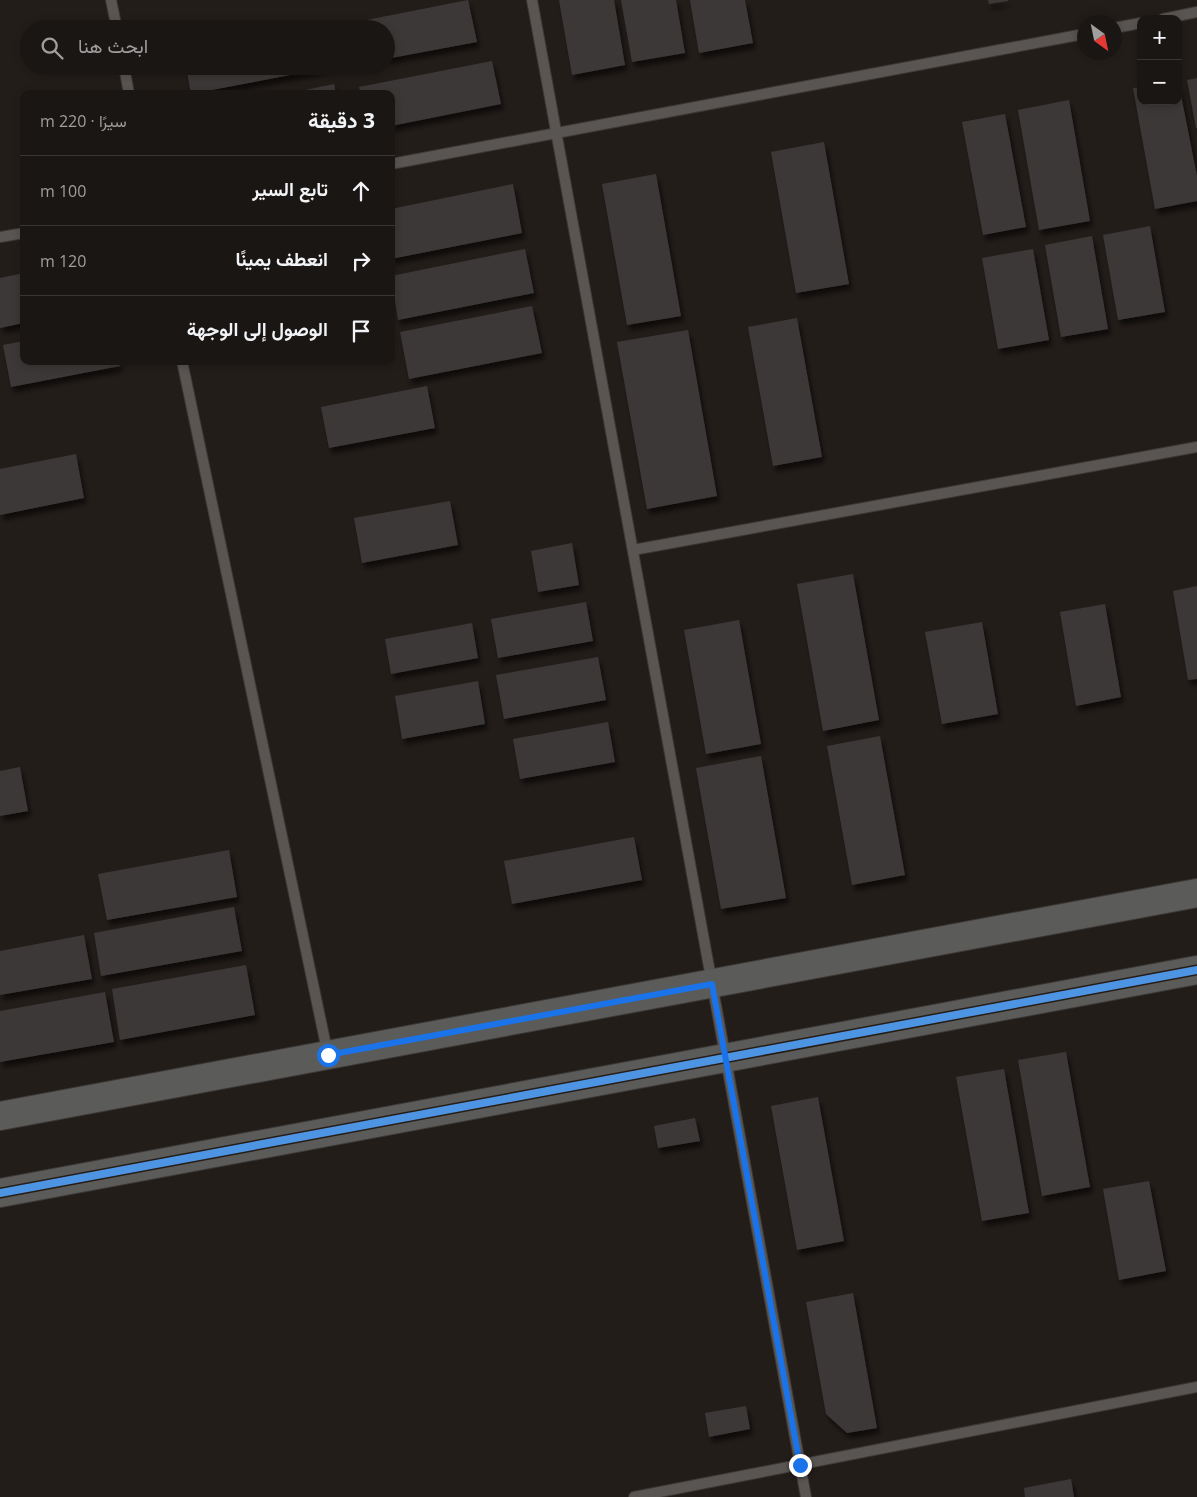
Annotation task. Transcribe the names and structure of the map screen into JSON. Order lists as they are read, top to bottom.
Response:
{
  "north": "bottom right",
  "page": {
    "map_buttons": ["+", "−"],
    "search": "ابحث هنا",
    "heading": ["3 دقيقة", "سيرًا · 220 m"],
    "list": [
      ["تابع السير", "100 m"],
      ["انعطف يمينًا", "120 m"],
      "الوصول إلى الوجهة"
    ]
  }
}
